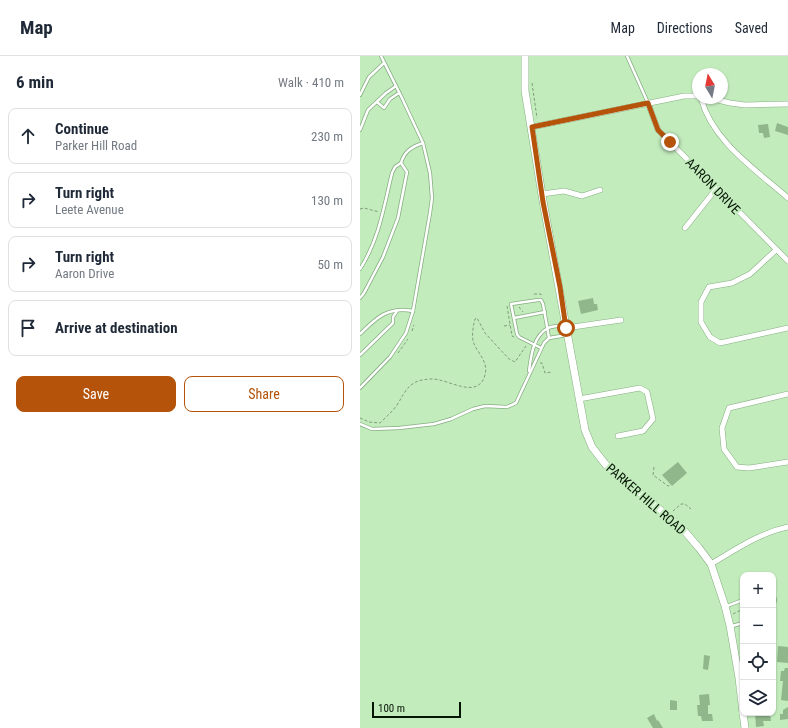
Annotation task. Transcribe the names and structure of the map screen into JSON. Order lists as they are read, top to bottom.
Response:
{
  "streets": {
    "street": ["AARON DRIVE", "PARKER HILL ROAD"]
  },
  "scale_bar": "100 m",
  "north": "top",
  "page": {
    "header": "Map",
    "nav": ["Map", "Directions", "Saved"],
    "heading": ["6 min", "Walk · 410 m"],
    "list": [
      ["Continue", "Parker Hill Road", "230 m"],
      ["Turn right", "Leete Avenue", "130 m"],
      ["Turn right", "Aaron Drive", "50 m"],
      "Arrive at destination"
    ],
    "buttons": ["Save", "Share"],
    "map_buttons": ["+", "−"],
    "scale": "100 m"
  }
}
